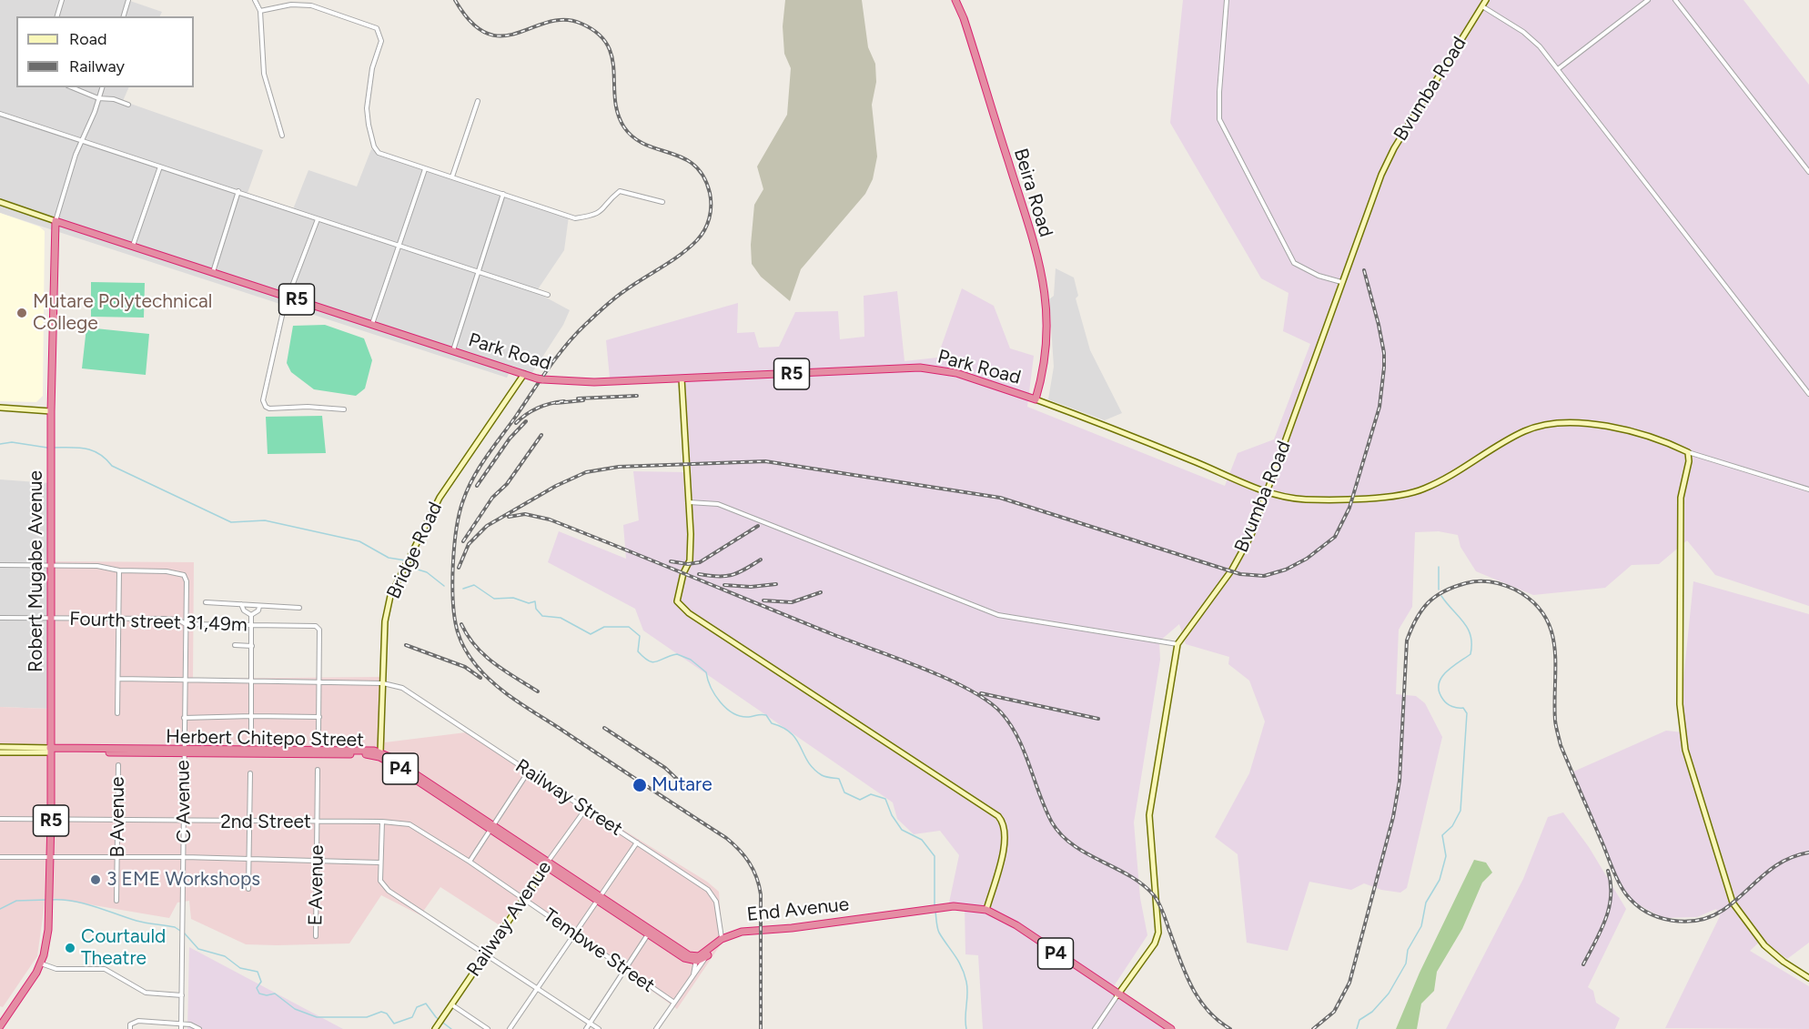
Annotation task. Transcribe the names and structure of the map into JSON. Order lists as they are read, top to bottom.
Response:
{
  "streets": {
    "highway": [
      "Beira Road",
      "R5",
      "Park Road",
      "Robert Mugabe Avenue",
      "Herbert Chitepo Street",
      "P4",
      "End Avenue"
    ],
    "street": [
      "Bvumba Road",
      "Bridge Road",
      "Fourth street 31,49m",
      "Railway Street",
      "C Avenue",
      "B Avenue",
      "2nd Street",
      "E Avenue",
      "Railway Avenue",
      "Tembwe Street"
    ]
  },
  "crossings": [
    ["Bvumba Road", "End Avenue"],
    ["Beira Road", "Park Road"],
    ["Park Road", "Bridge Road"],
    ["Park Road", "Robert Mugabe Avenue"],
    ["Bridge Road", "Herbert Chitepo Street"],
    ["Bridge Road", "Railway Street"],
    ["Robert Mugabe Avenue", "Fourth street 31,49m"],
    ["Robert Mugabe Avenue", "Herbert Chitepo Street"],
    ["Robert Mugabe Avenue", "2nd Street"],
    ["Fourth street 31,49m", "Railway Street"],
    ["Fourth street 31,49m", "C Avenue"],
    ["Herbert Chitepo Street", "C Avenue"],
    ["Herbert Chitepo Street", "End Avenue"],
    ["Herbert Chitepo Street", "Railway Avenue"],
    ["Railway Street", "C Avenue"],
    ["Railway Street", "End Avenue"],
    ["Railway Street", "Railway Avenue"],
    ["C Avenue", "2nd Street"],
    ["B Avenue", "2nd Street"],
    ["2nd Street", "E Avenue"],
    ["2nd Street", "Tembwe Street"],
    ["End Avenue", "Tembwe Street"],
    ["Railway Avenue", "Tembwe Street"]
  ],
  "places": [
    "Mutare Polytechnical College",
    "Mutare",
    "3 EME Workshops",
    "Courtauld Theatre"
  ],
  "legend": ["Road", "Railway"]
}
